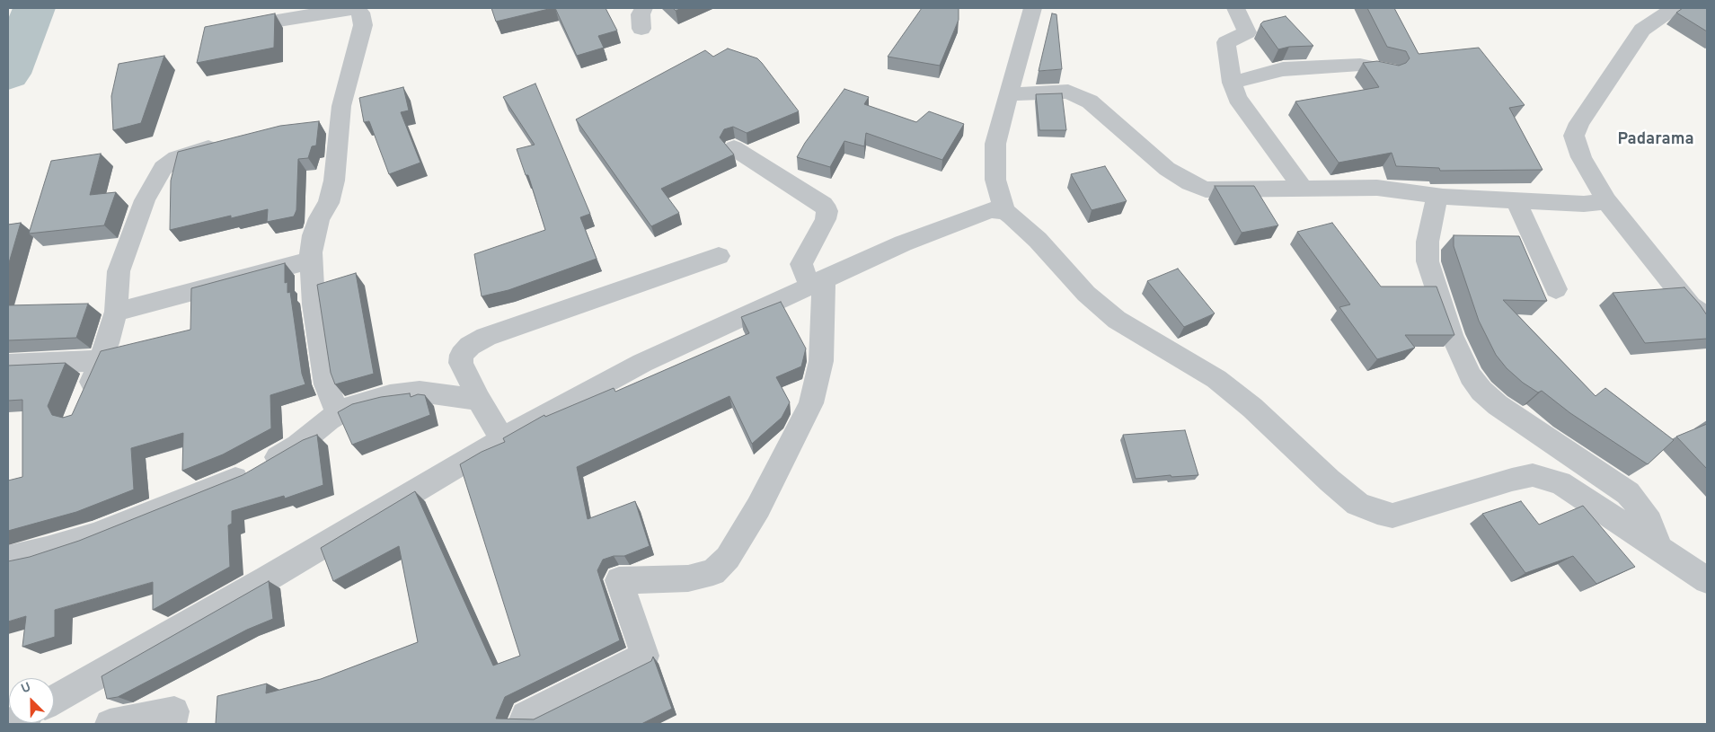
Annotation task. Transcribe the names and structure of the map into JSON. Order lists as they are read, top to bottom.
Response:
{
  "districts": ["Padarama"],
  "north": "top left"
}
